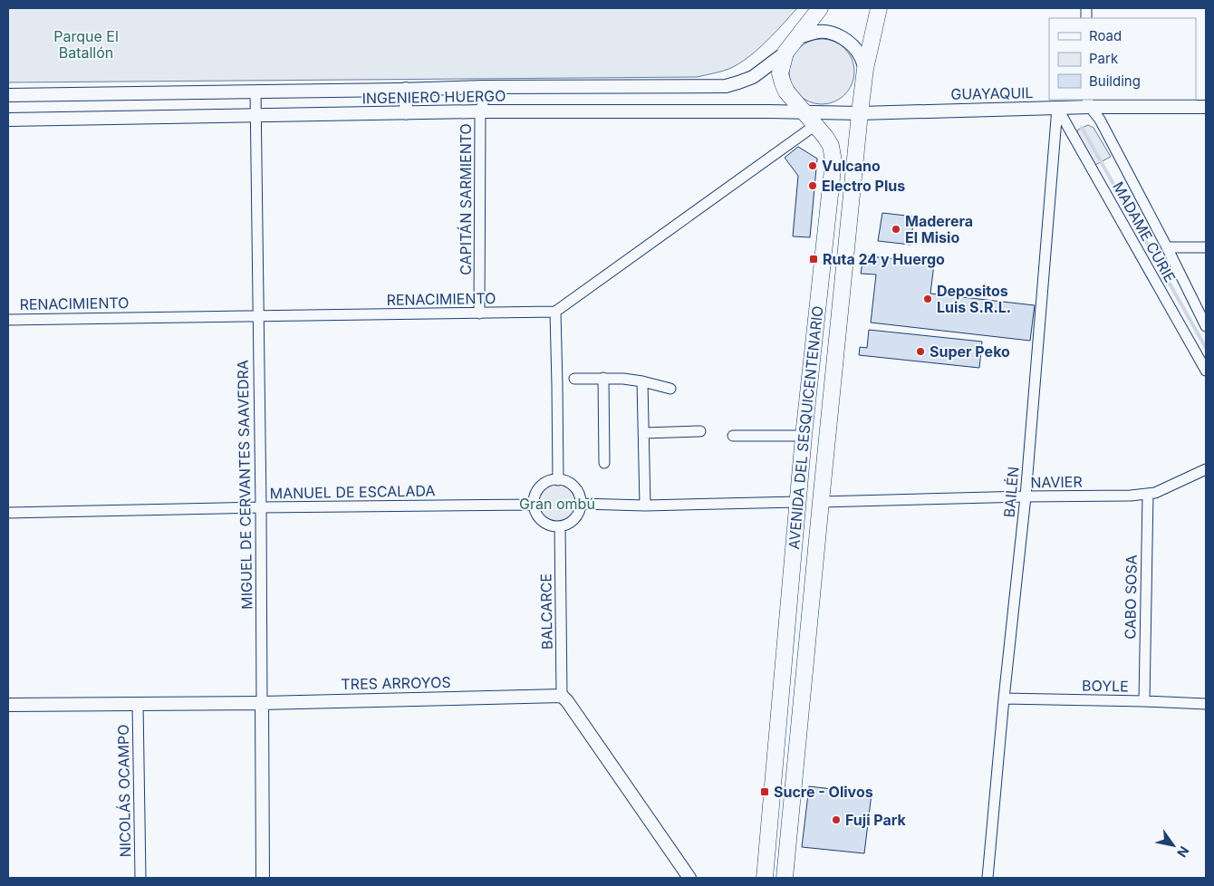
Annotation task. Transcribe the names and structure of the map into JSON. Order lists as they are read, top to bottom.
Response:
{
  "streets": {
    "main road": ["AVENIDA DEL SESQUICENTENARIO"],
    "street": [
      "GUAYAQUIL",
      "INGENIERO HUERGO",
      "CAPITÁN SARMIENTO",
      "MADAME CURIE",
      "RENACIMIENTO",
      "NAVIER",
      "MIGUEL DE CERVANTES SAAVEDRA",
      "MANUEL DE ESCALADA",
      "BAILÉN",
      "CABO SOSA",
      "BALCARCE",
      "TRES ARROYOS",
      "BOYLE",
      "NICOLÁS OCAMPO"
    ]
  },
  "crossings": [
    ["GUAYAQUIL", "INGENIERO HUERGO"],
    ["GUAYAQUIL", "MADAME CURIE"],
    ["GUAYAQUIL", "AVENIDA DEL SESQUICENTENARIO"],
    ["GUAYAQUIL", "BAILÉN"],
    ["INGENIERO HUERGO", "CAPITÁN SARMIENTO"],
    ["INGENIERO HUERGO", "AVENIDA DEL SESQUICENTENARIO"],
    ["INGENIERO HUERGO", "MIGUEL DE CERVANTES SAAVEDRA"],
    ["CAPITÁN SARMIENTO", "RENACIMIENTO"],
    ["MADAME CURIE", "BAILÉN"],
    ["RENACIMIENTO", "MIGUEL DE CERVANTES SAAVEDRA"],
    ["AVENIDA DEL SESQUICENTENARIO", "NAVIER"],
    ["NAVIER", "BAILÉN"],
    ["NAVIER", "CABO SOSA"],
    ["MIGUEL DE CERVANTES SAAVEDRA", "MANUEL DE ESCALADA"],
    ["MIGUEL DE CERVANTES SAAVEDRA", "TRES ARROYOS"],
    ["MANUEL DE ESCALADA", "BALCARCE"],
    ["BAILÉN", "BOYLE"],
    ["CABO SOSA", "BOYLE"],
    ["BALCARCE", "TRES ARROYOS"],
    ["TRES ARROYOS", "NICOLÁS OCAMPO"]
  ],
  "parks": ["Parque El Batallón", "Gran ombú"],
  "places": {
    "other": [
      "Vulcano",
      "Electro Plus",
      "Maderera El Misio",
      "Depositos Luis S.R.L.",
      "Super Peko",
      "Fuji Park"
    ],
    "transit": ["Ruta 24 y Huergo", "Sucre - Olivos"]
  },
  "legend": ["Road", "Park", "Building"],
  "north": "bottom right"
}
